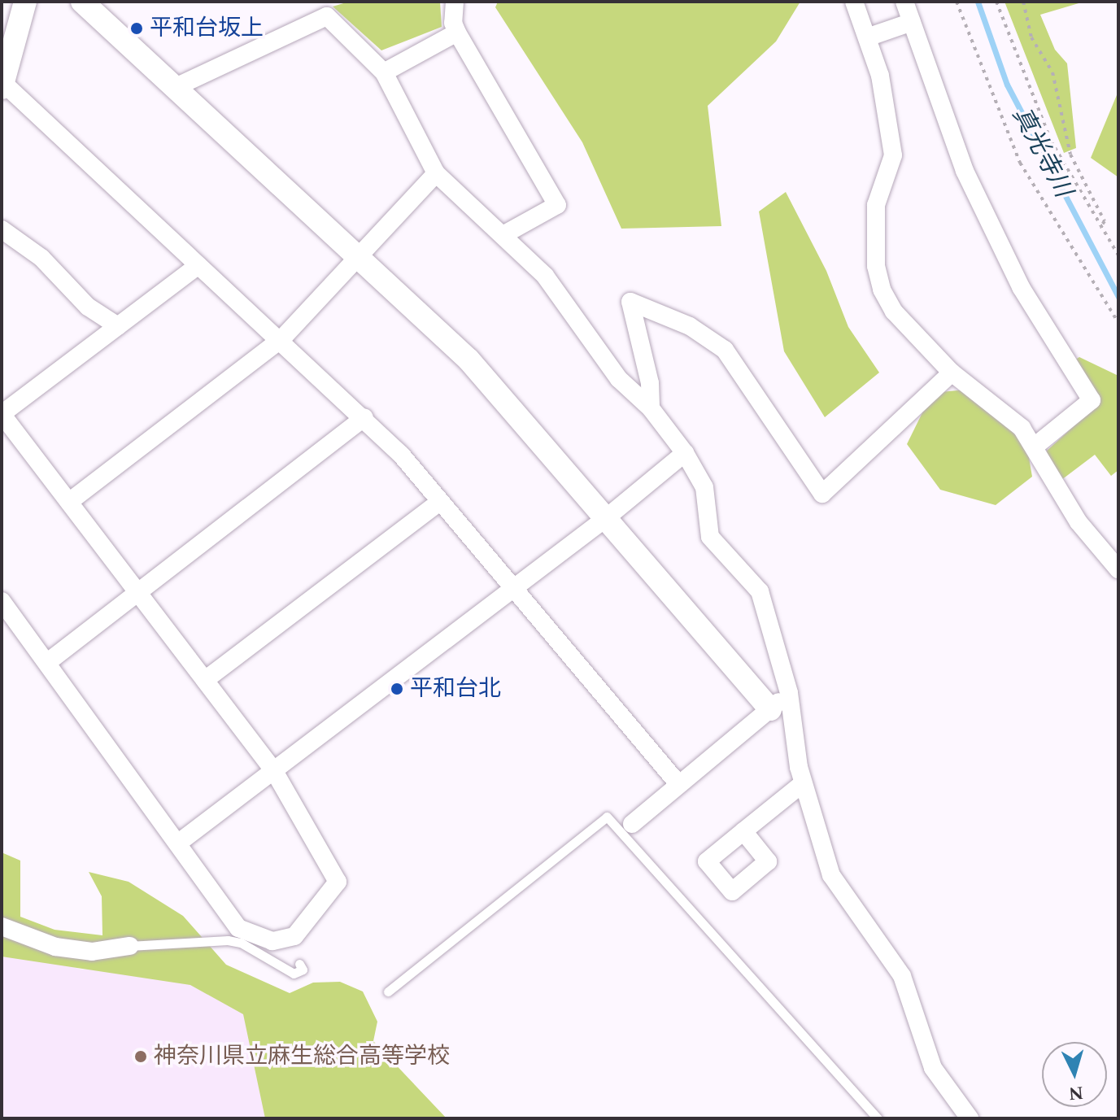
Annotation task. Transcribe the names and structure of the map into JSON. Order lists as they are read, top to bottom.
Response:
{
  "water": ["真光寺川"],
  "places": ["平和台坂上", "平和台北", "神奈川県立麻生総合高等学校"],
  "north": "bottom"
}
